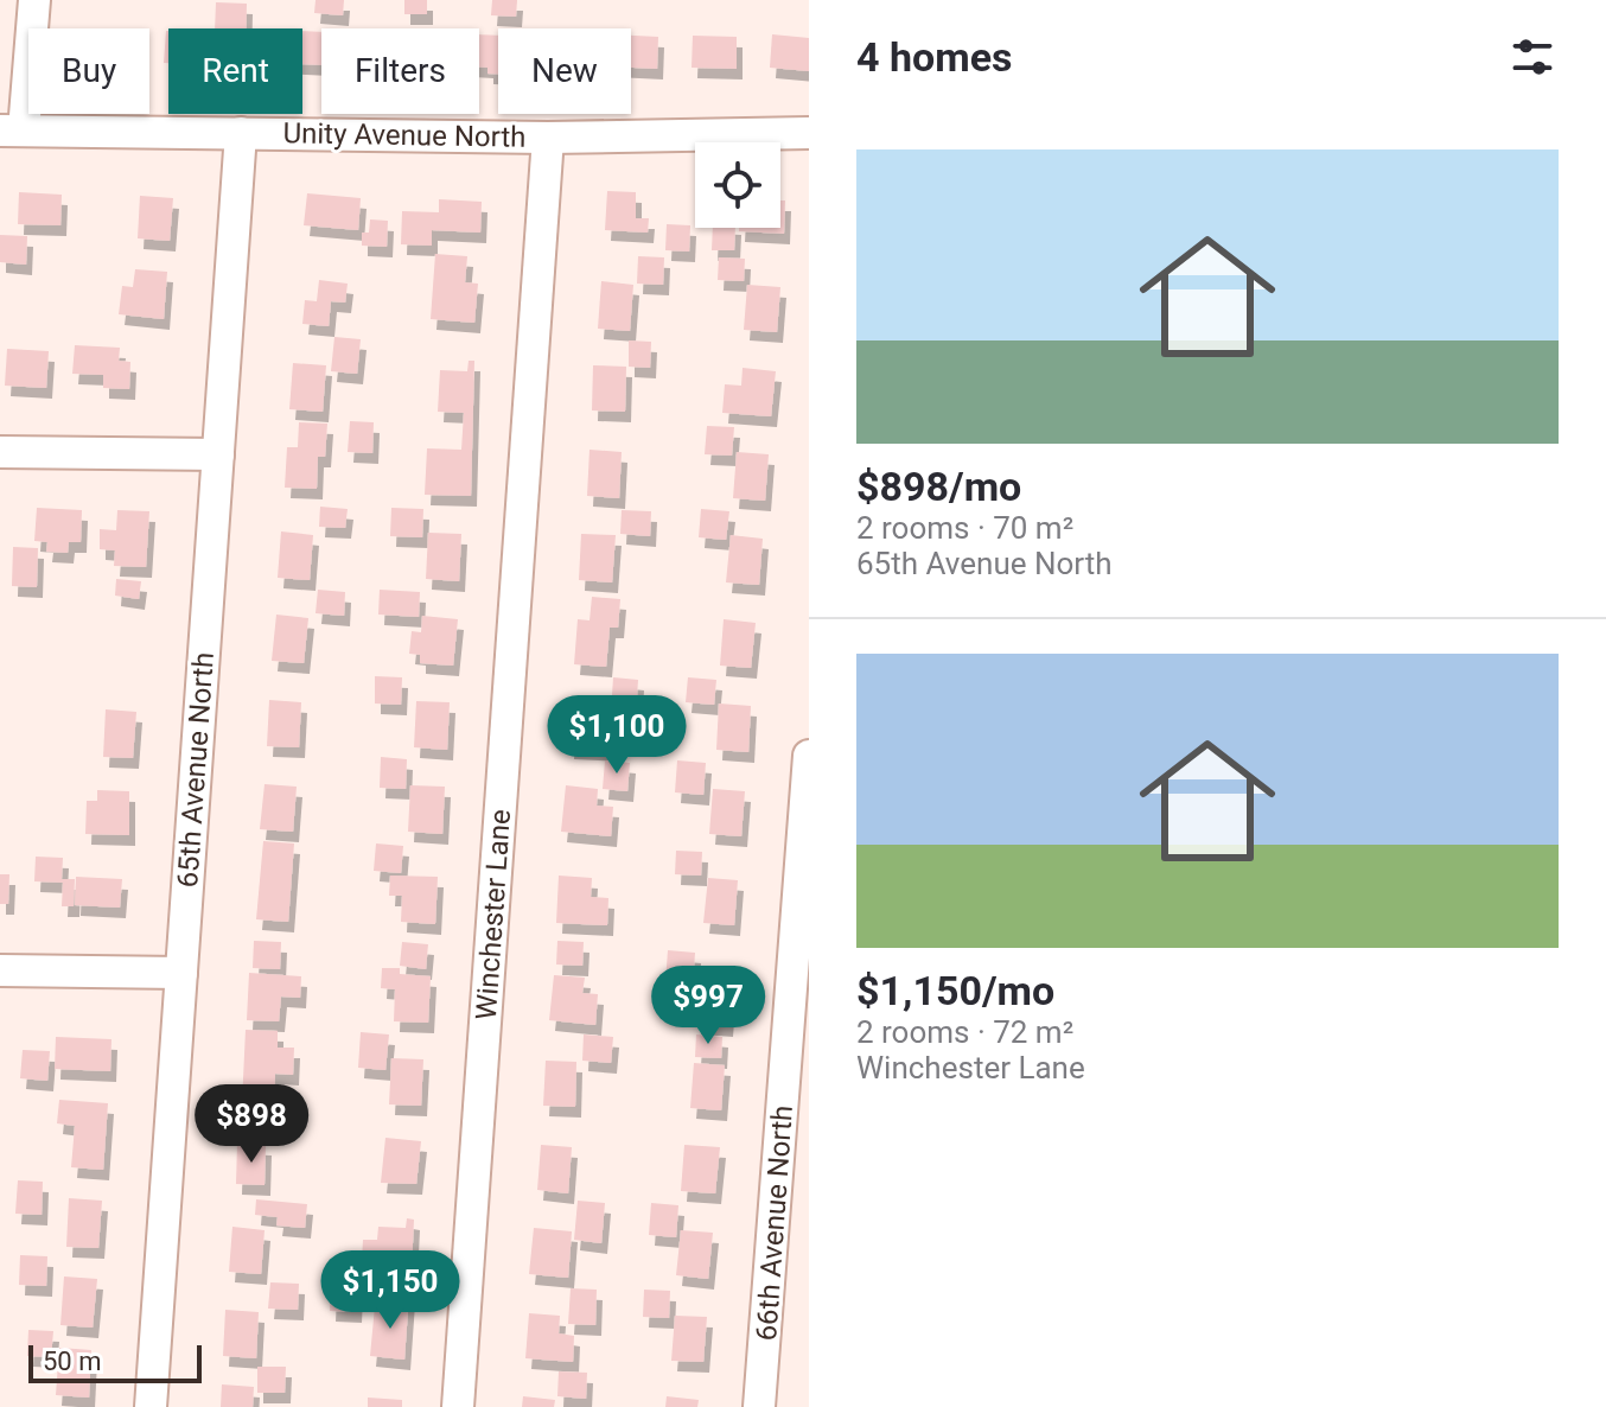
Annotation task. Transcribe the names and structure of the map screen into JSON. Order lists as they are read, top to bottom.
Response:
{
  "streets": {
    "street": [
      "Unity Avenue North",
      "65th Avenue North",
      "Winchester Lane",
      "66th Avenue North"
    ]
  },
  "crossings": [
    ["Unity Avenue North", "65th Avenue North"],
    ["Unity Avenue North", "Winchester Lane"]
  ],
  "scale_bar": "50 m",
  "page": {
    "heading": "4 homes",
    "chip": [
      "Buy",
      "Rent",
      "Filters",
      "New"
    ],
    "list": [
      {
        "name": "$898/mo",
        "note": "2 rooms · 70 m² · 65th Avenue North"
      },
      {
        "name": "$1,150/mo",
        "note": "2 rooms · 72 m² · Winchester Lane"
      }
    ],
    "price": [
      "$1,100",
      "$997",
      "$898",
      "$1,150"
    ],
    "scale": "50 m"
  }
}
